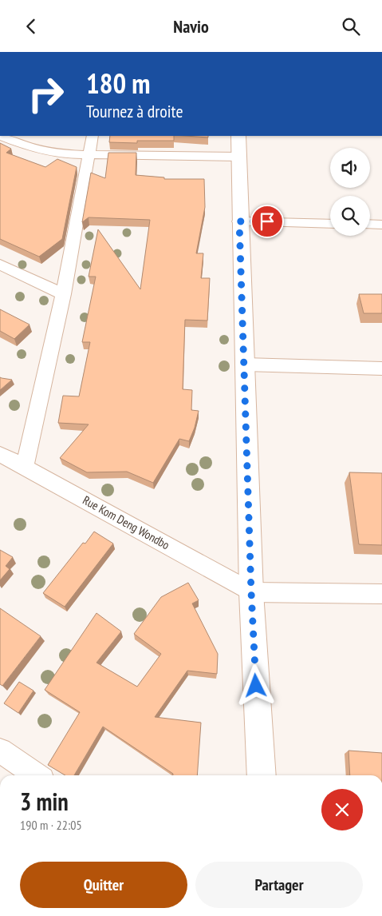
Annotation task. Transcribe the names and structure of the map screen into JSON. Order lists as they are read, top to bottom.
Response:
{
  "streets": {
    "street": ["Rue Kom Deng Wondbo"]
  },
  "page": {
    "header": "Navio",
    "turn": ["180 m", "Tournez à droite"],
    "heading": ["3 min", "190 m · 22:05"],
    "buttons": ["Quitter", "Partager"]
  }
}
